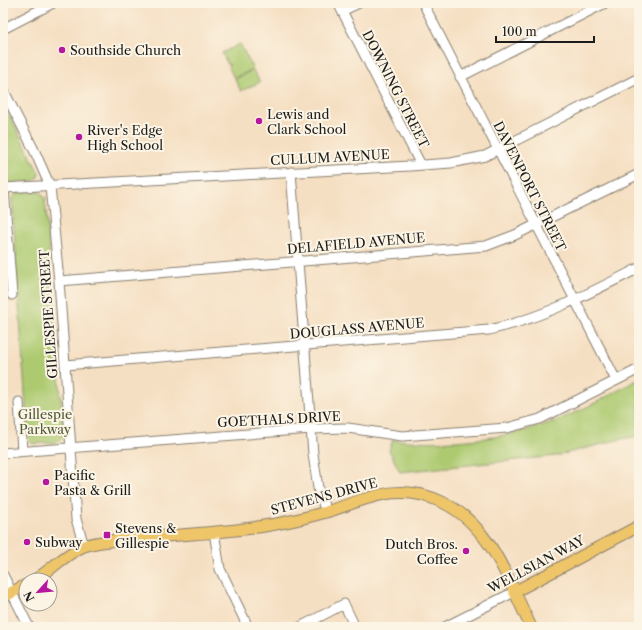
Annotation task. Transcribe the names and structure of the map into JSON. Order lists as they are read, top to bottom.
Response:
{
  "streets": {
    "main road": ["STEVENS DRIVE", "WELLSIAN WAY"],
    "street": [
      "DOWNING STREET",
      "CULLUM AVENUE",
      "DAVENPORT STREET",
      "DELAFIELD AVENUE",
      "GILLESPIE STREET",
      "DOUGLASS AVENUE",
      "GOETHALS DRIVE"
    ]
  },
  "crossings": [
    ["DOWNING STREET", "CULLUM AVENUE"],
    ["CULLUM AVENUE", "DAVENPORT STREET"],
    ["CULLUM AVENUE", "GILLESPIE STREET"],
    ["DAVENPORT STREET", "DELAFIELD AVENUE"],
    ["DAVENPORT STREET", "DOUGLASS AVENUE"],
    ["DAVENPORT STREET", "GOETHALS DRIVE"],
    ["DELAFIELD AVENUE", "GILLESPIE STREET"],
    ["GILLESPIE STREET", "DOUGLASS AVENUE"],
    ["GILLESPIE STREET", "GOETHALS DRIVE"],
    ["GILLESPIE STREET", "STEVENS DRIVE"],
    ["STEVENS DRIVE", "WELLSIAN WAY"]
  ],
  "parks": ["Gillespie Parkway"],
  "places": {
    "other": [
      "Southside Church",
      "Lewis and Clark School",
      "River's Edge High School",
      "Pacific Pasta & Grill",
      "Subway",
      "Dutch Bros. Coffee"
    ],
    "transit": ["Stevens & Gillespie"]
  },
  "scale_bar": "100 m",
  "north": "bottom left"
}
